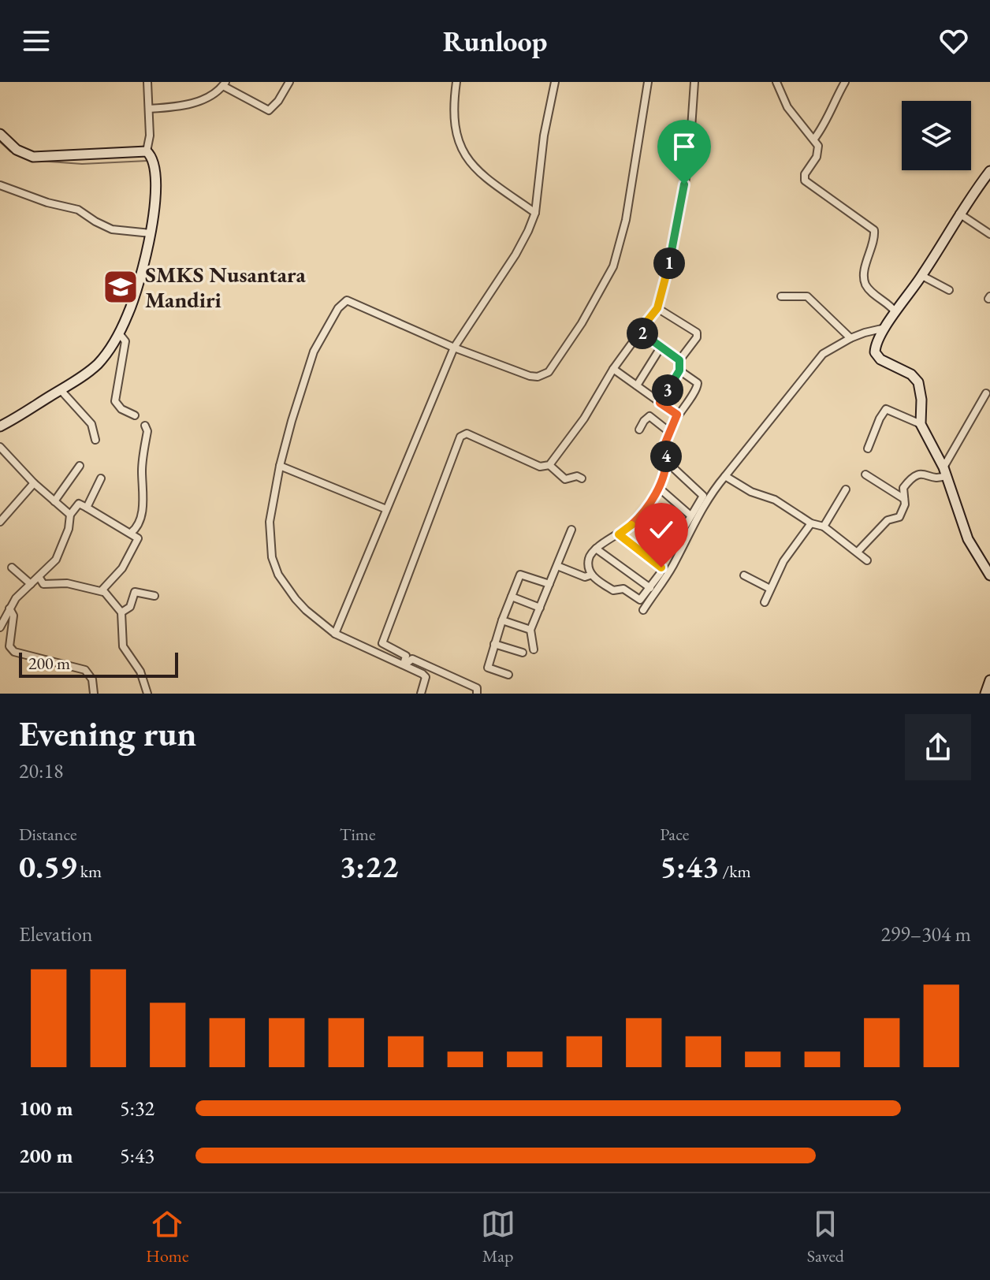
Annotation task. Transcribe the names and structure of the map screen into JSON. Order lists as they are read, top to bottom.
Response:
{
  "places": {
    "school or university": ["SMKS Nusantara Mandiri"]
  },
  "scale_bar": "200 m",
  "page": {
    "header": "Runloop",
    "pins": [
      "1",
      "2",
      "3",
      "4"
    ],
    "scale": "200 m",
    "heading": ["Evening run", "20:18"],
    "stats": [
      ["Distance", "0.59 km"],
      ["Time", "3:22"],
      ["Pace", "5:43 /km"]
    ],
    "chart": ["Elevation", "299–304 m"],
    "list": [
      {
        "name": "100 m",
        "note": "5:32"
      },
      {
        "name": "200 m",
        "note": "5:43"
      }
    ],
    "tabs": ["Home", "Map", "Saved"]
  }
}
